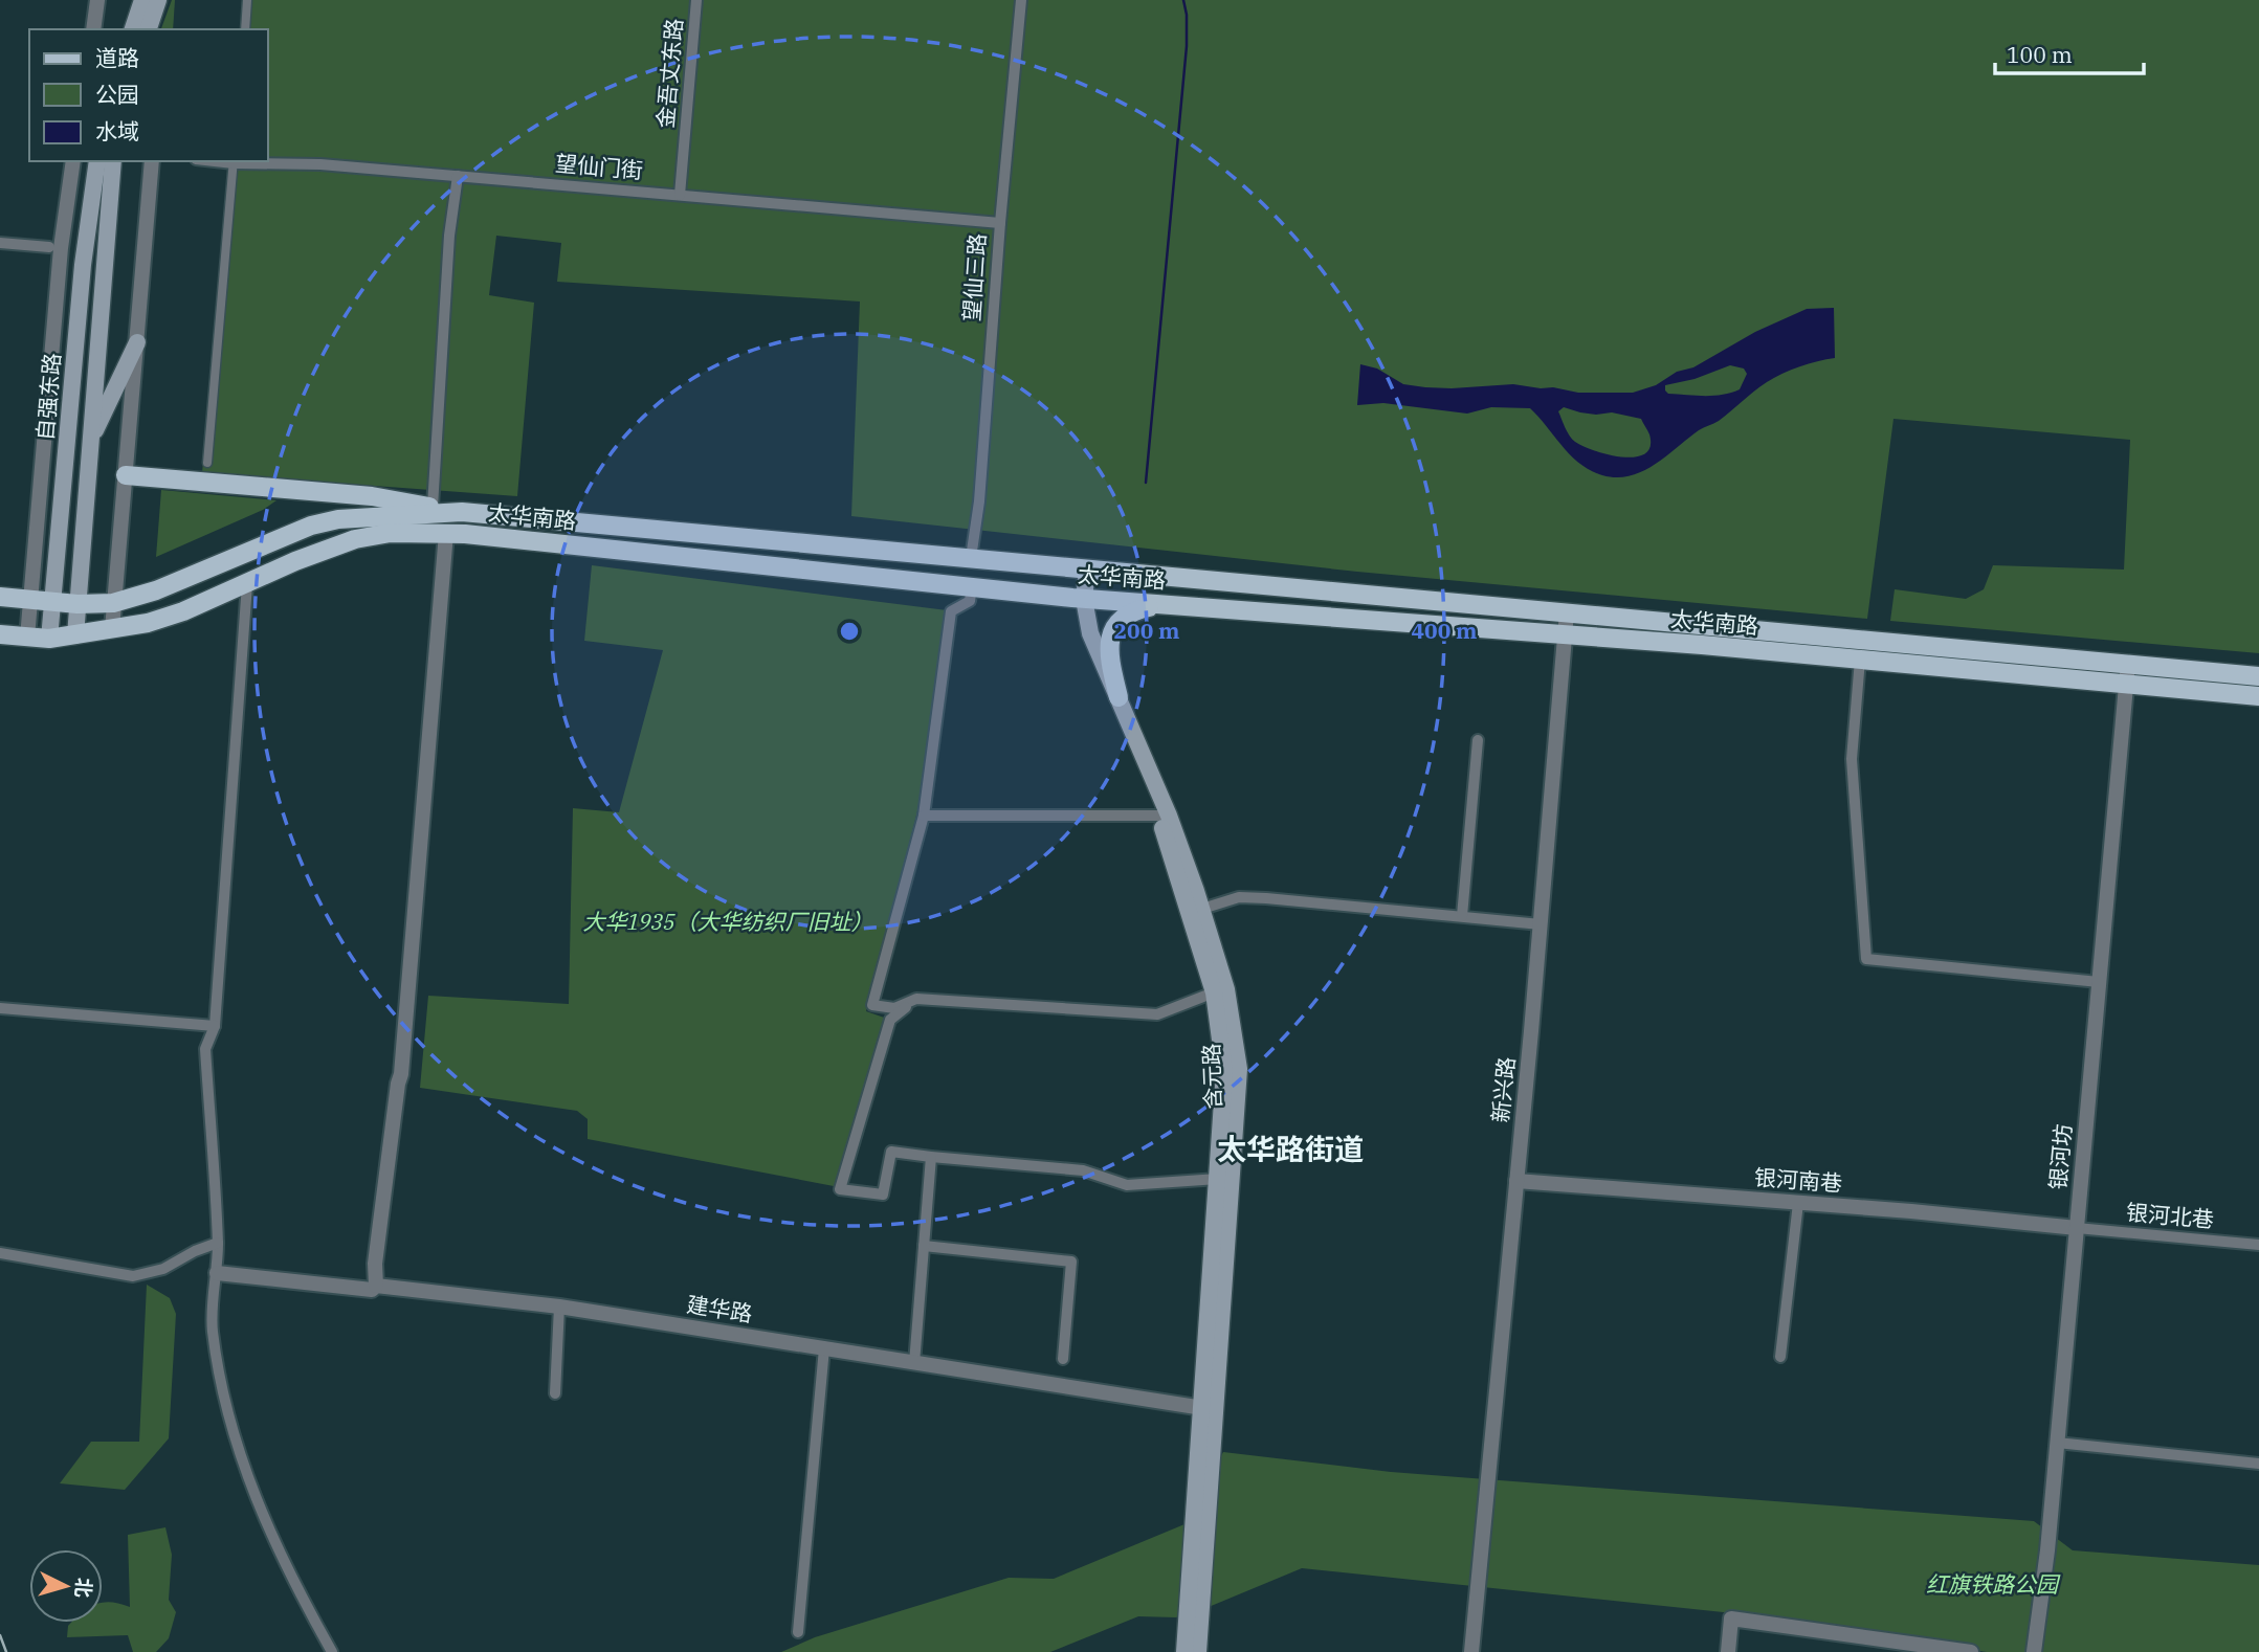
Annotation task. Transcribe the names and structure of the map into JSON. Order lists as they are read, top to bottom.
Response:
{
  "streets": {
    "main road": ["自强东路", "太华南路", "含元路"],
    "street": [
      "金吾丈东路",
      "望仙门街",
      "望仙三路",
      "新兴路",
      "银河坊",
      "银河南巷",
      "银河北巷",
      "建华路"
    ]
  },
  "crossings": [
    ["金吾丈东路", "望仙门街"],
    ["望仙门街", "望仙三路"],
    ["望仙三路", "太华南路"],
    ["自强东路", "太华南路"],
    ["太华南路", "含元路"],
    ["太华南路", "新兴路"],
    ["太华南路", "银河坊"],
    ["含元路", "建华路"],
    ["新兴路", "银河南巷"],
    ["银河坊", "银河南巷"],
    ["银河坊", "银河北巷"],
    ["银河南巷", "银河北巷"]
  ],
  "districts": ["太华路街道"],
  "parks": ["大华1935（大华纺织厂旧址）", "红旗铁路公园"],
  "legend": ["道路", "公园", "水域"],
  "scale_bar": "100 m",
  "north": "right",
  "rings": ["200 m", "400 m"]
}
